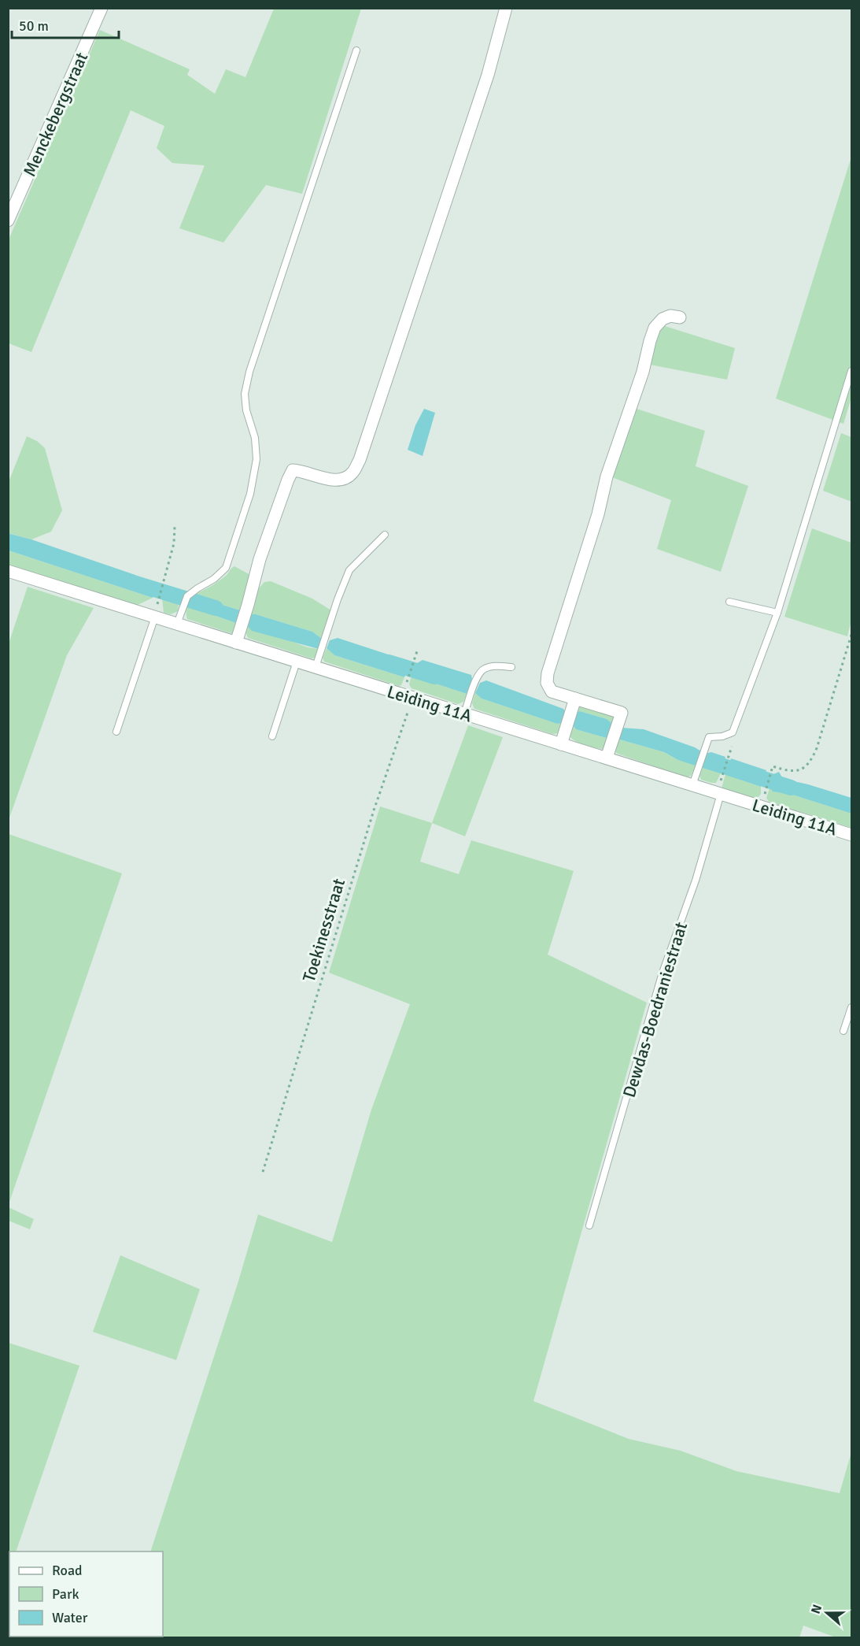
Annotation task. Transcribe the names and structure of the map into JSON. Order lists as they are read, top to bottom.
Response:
{
  "streets": {
    "street": ["Menckebergstraat", "Leiding 11A"],
    "lane": ["Dewdas-Boedraniestraat"],
    "path": ["Toekinesstraat"]
  },
  "crossings": [
    ["Leiding 11A", "Toekinesstraat"],
    ["Leiding 11A", "Dewdas-Boedraniestraat"]
  ],
  "legend": ["Road", "Park", "Water"],
  "scale_bar": "50 m",
  "north": "left"
}
